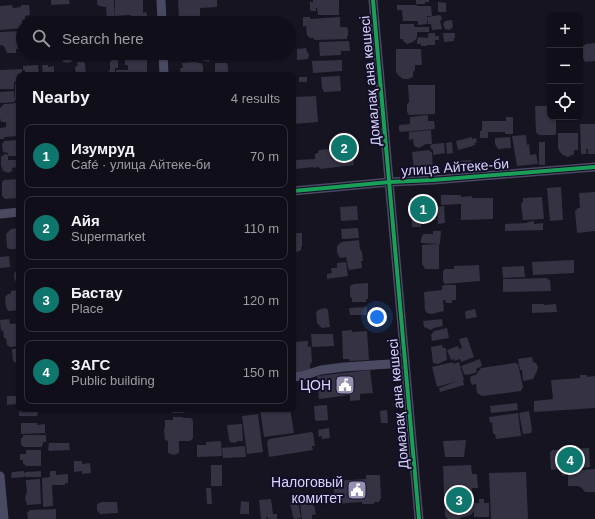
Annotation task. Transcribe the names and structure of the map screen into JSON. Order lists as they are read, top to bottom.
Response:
{
  "streets": {
    "street": ["Домалақ ана көшесі", "улица Айтеке-би"]
  },
  "crossings": [
    ["Домалақ ана көшесі", "улица Айтеке-би"]
  ],
  "places": {
    "public building": ["ЦОН", "Налоговый комитет"]
  },
  "page": {
    "map_buttons": ["+", "−"],
    "search": "Search here",
    "heading": ["Nearby", "4 results"],
    "list": [
      {
        "mark": "1",
        "name": "Изумруд",
        "note": "Café · улица Айтеке-би",
        "value": "70 m"
      },
      {
        "mark": "2",
        "name": "Айя",
        "note": "Supermarket",
        "value": "110 m"
      },
      {
        "mark": "3",
        "name": "Бастау",
        "note": "Place",
        "value": "120 m"
      },
      {
        "mark": "4",
        "name": "ЗАГС",
        "note": "Public building",
        "value": "150 m"
      }
    ],
    "pins": [
      "2",
      "1",
      "4",
      "3"
    ]
  }
}
